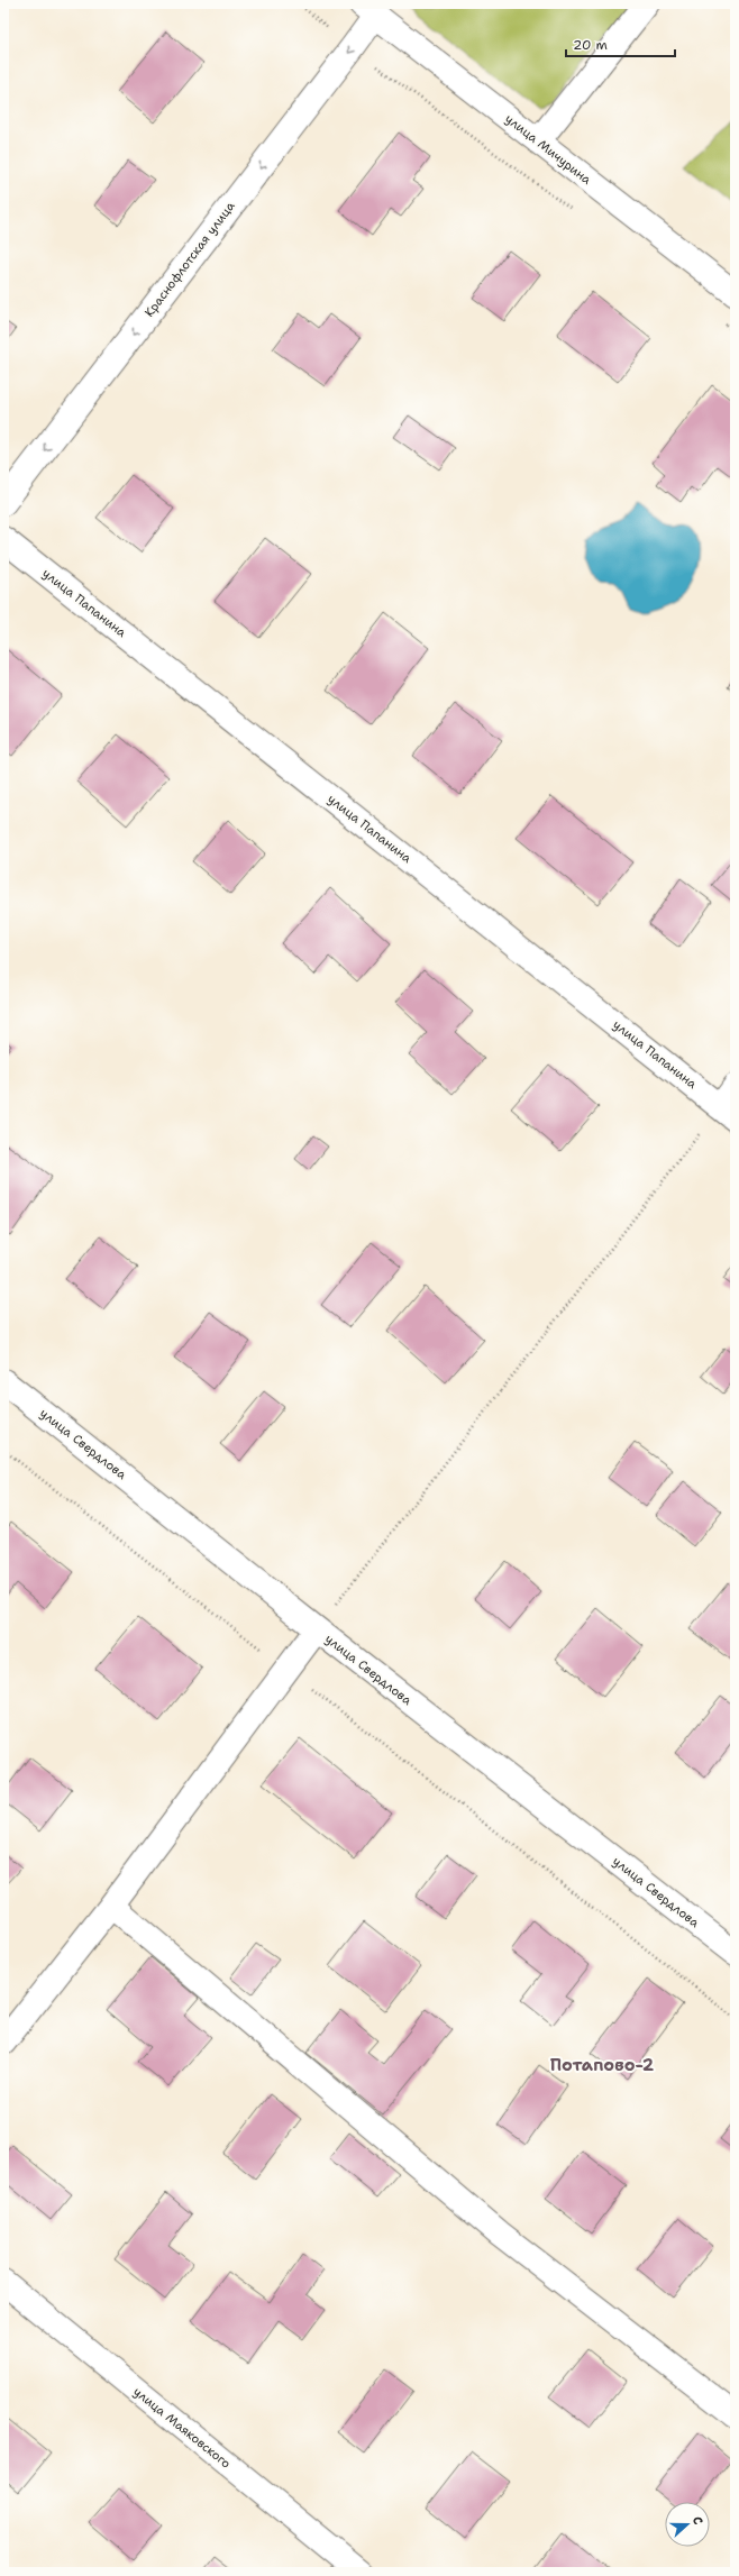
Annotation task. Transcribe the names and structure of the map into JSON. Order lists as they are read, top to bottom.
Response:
{
  "streets": {
    "street": [
      "улица Мичурина",
      "Краснофлотская улица",
      "улица Папанина",
      "улица Свердлова",
      "улица Маяковского"
    ]
  },
  "crossings": [
    ["улица Мичурина", "Краснофлотская улица"]
  ],
  "one_way": ["Краснофлотская улица"],
  "districts": ["Потапово-2"],
  "scale_bar": "20 m",
  "north": "right"
}
